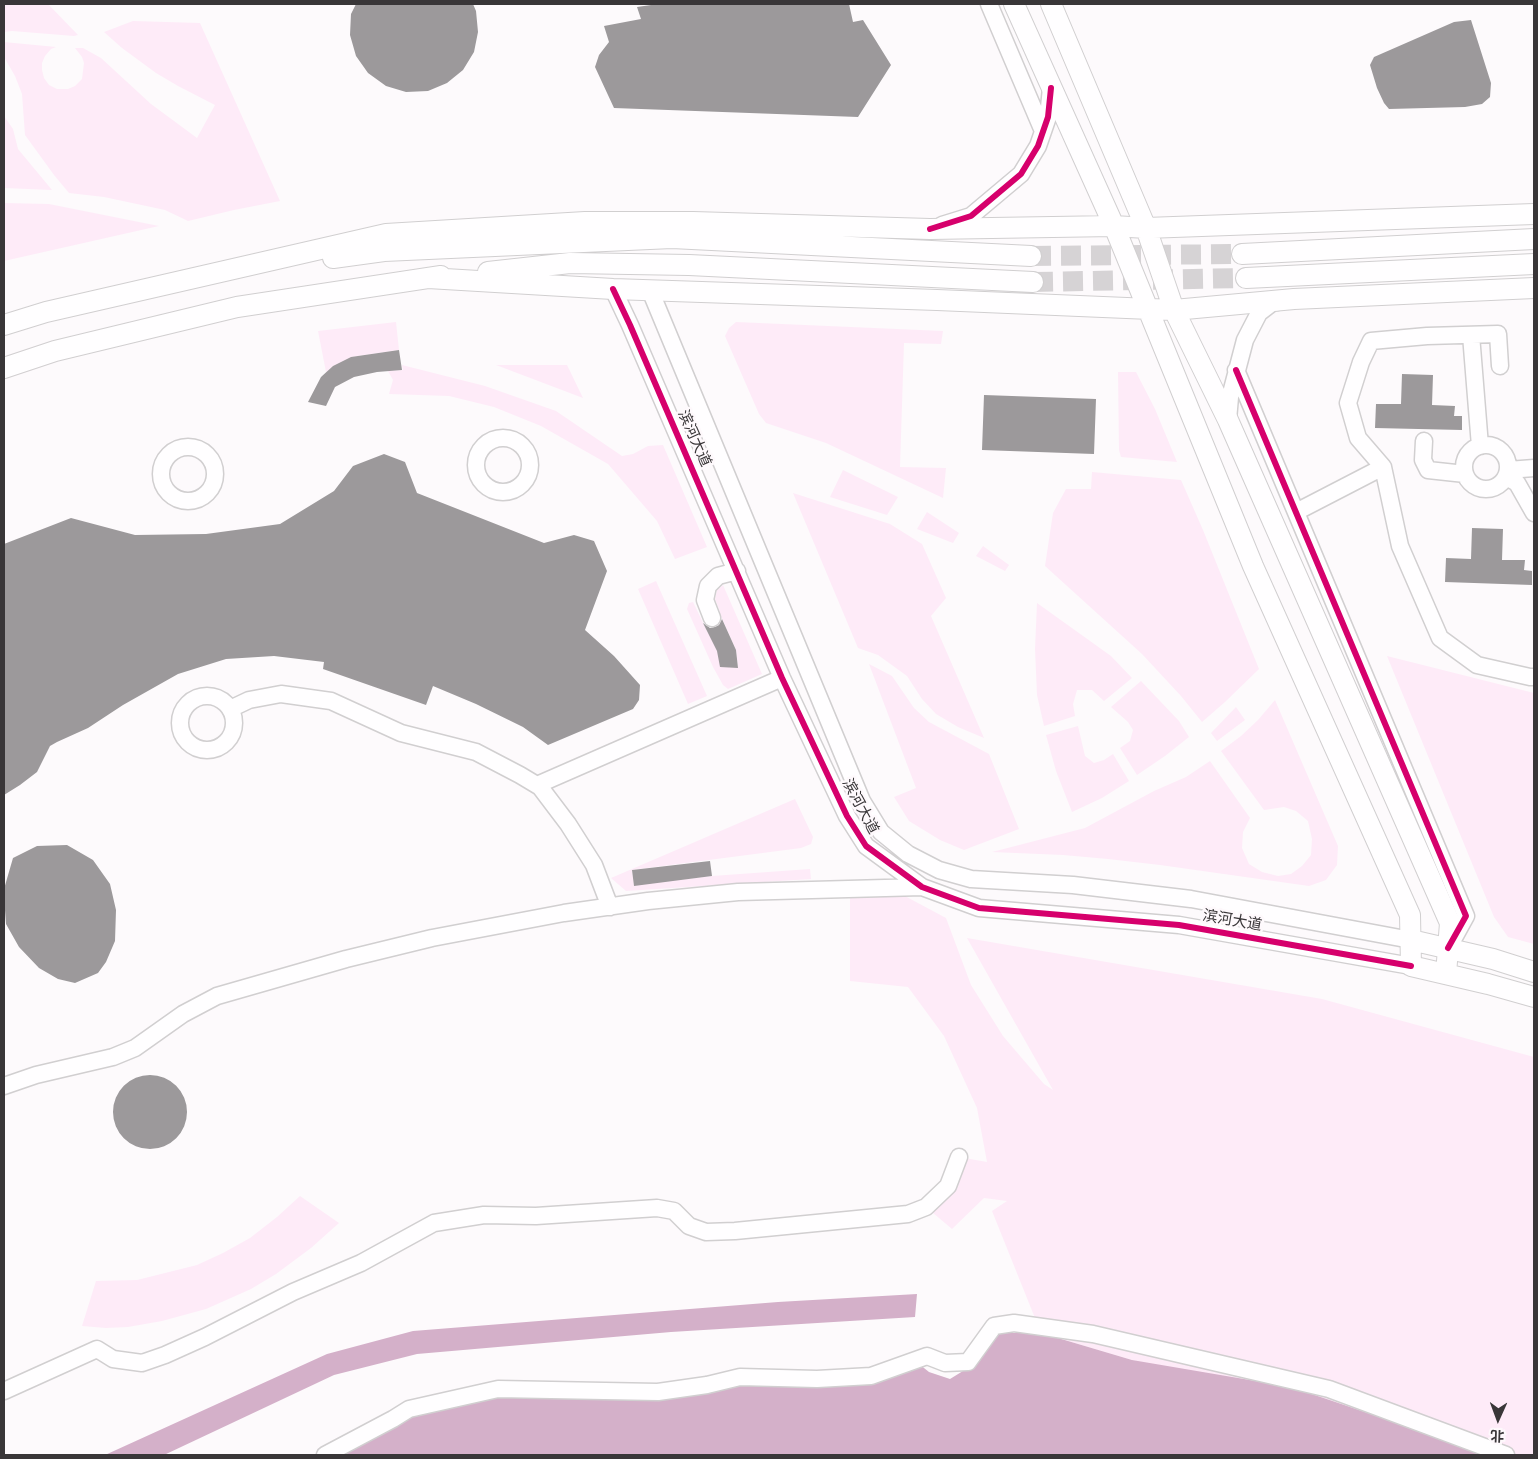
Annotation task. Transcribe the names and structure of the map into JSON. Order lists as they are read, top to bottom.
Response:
{
  "streets": {
    "main road": ["滨河大道"]
  },
  "north": "bottom"
}
